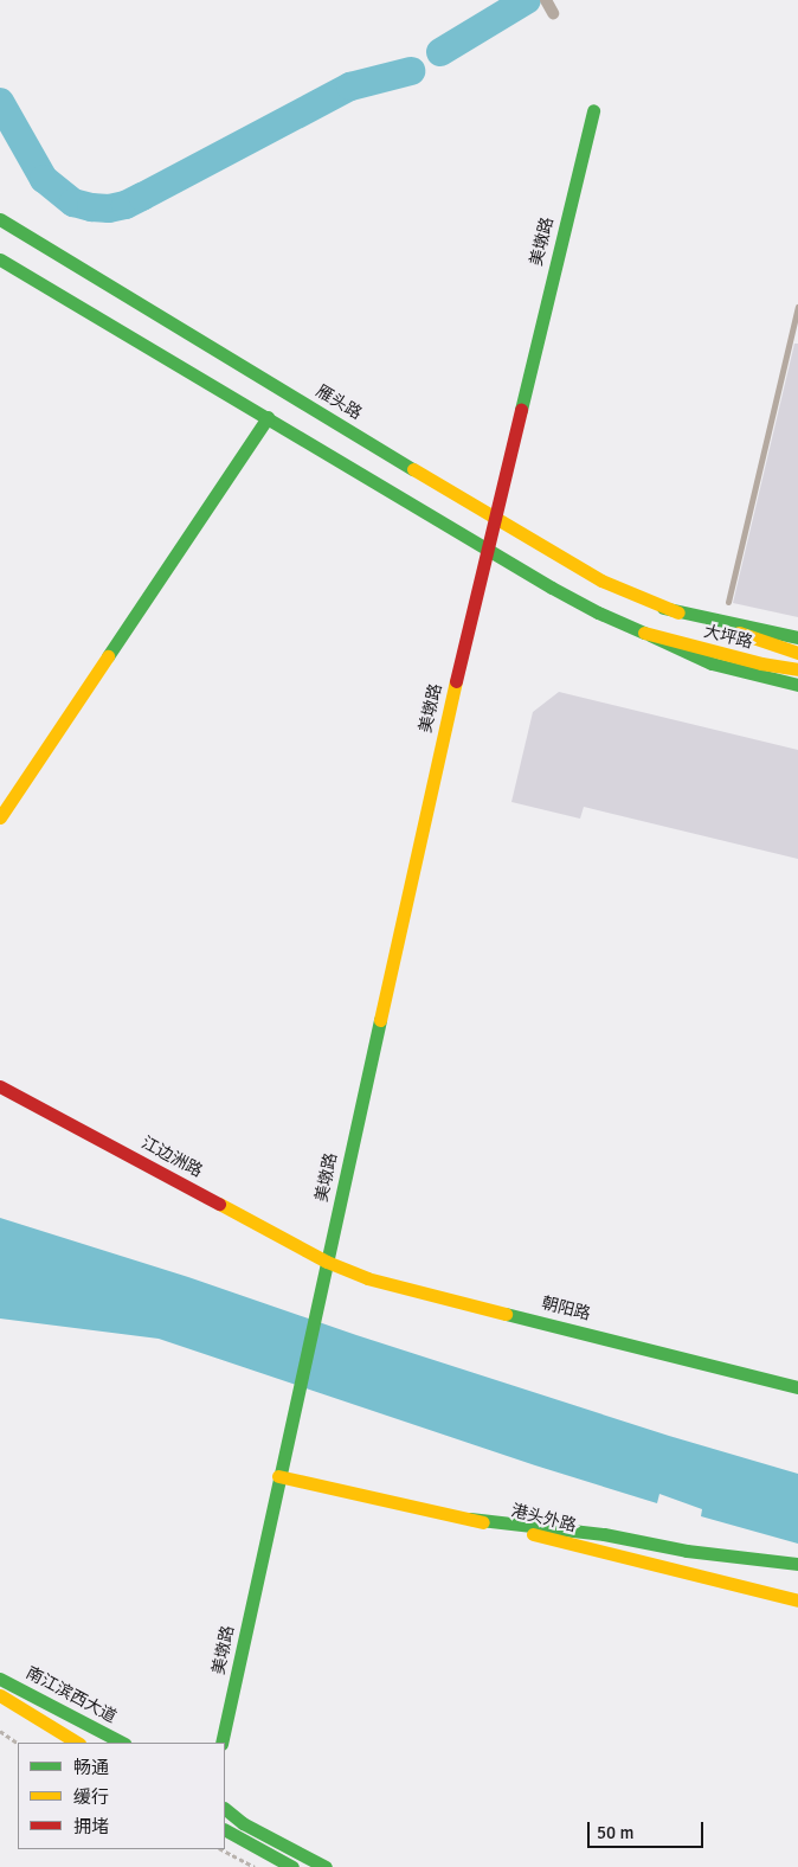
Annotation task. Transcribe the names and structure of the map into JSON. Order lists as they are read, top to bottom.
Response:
{
  "streets": {
    "main road": [
      "美墩路",
      "雁头路",
      "大坪路",
      "江边洲路",
      "朝阳路",
      "港头外路",
      "南江滨西大道"
    ]
  },
  "crossings": [
    ["美墩路", "雁头路"],
    ["美墩路", "江边洲路"],
    ["美墩路", "朝阳路"],
    ["美墩路", "港头外路"],
    ["雁头路", "大坪路"],
    ["江边洲路", "朝阳路"]
  ],
  "legend": ["畅通", "缓行", "拥堵"],
  "scale_bar": "50 m"
}
